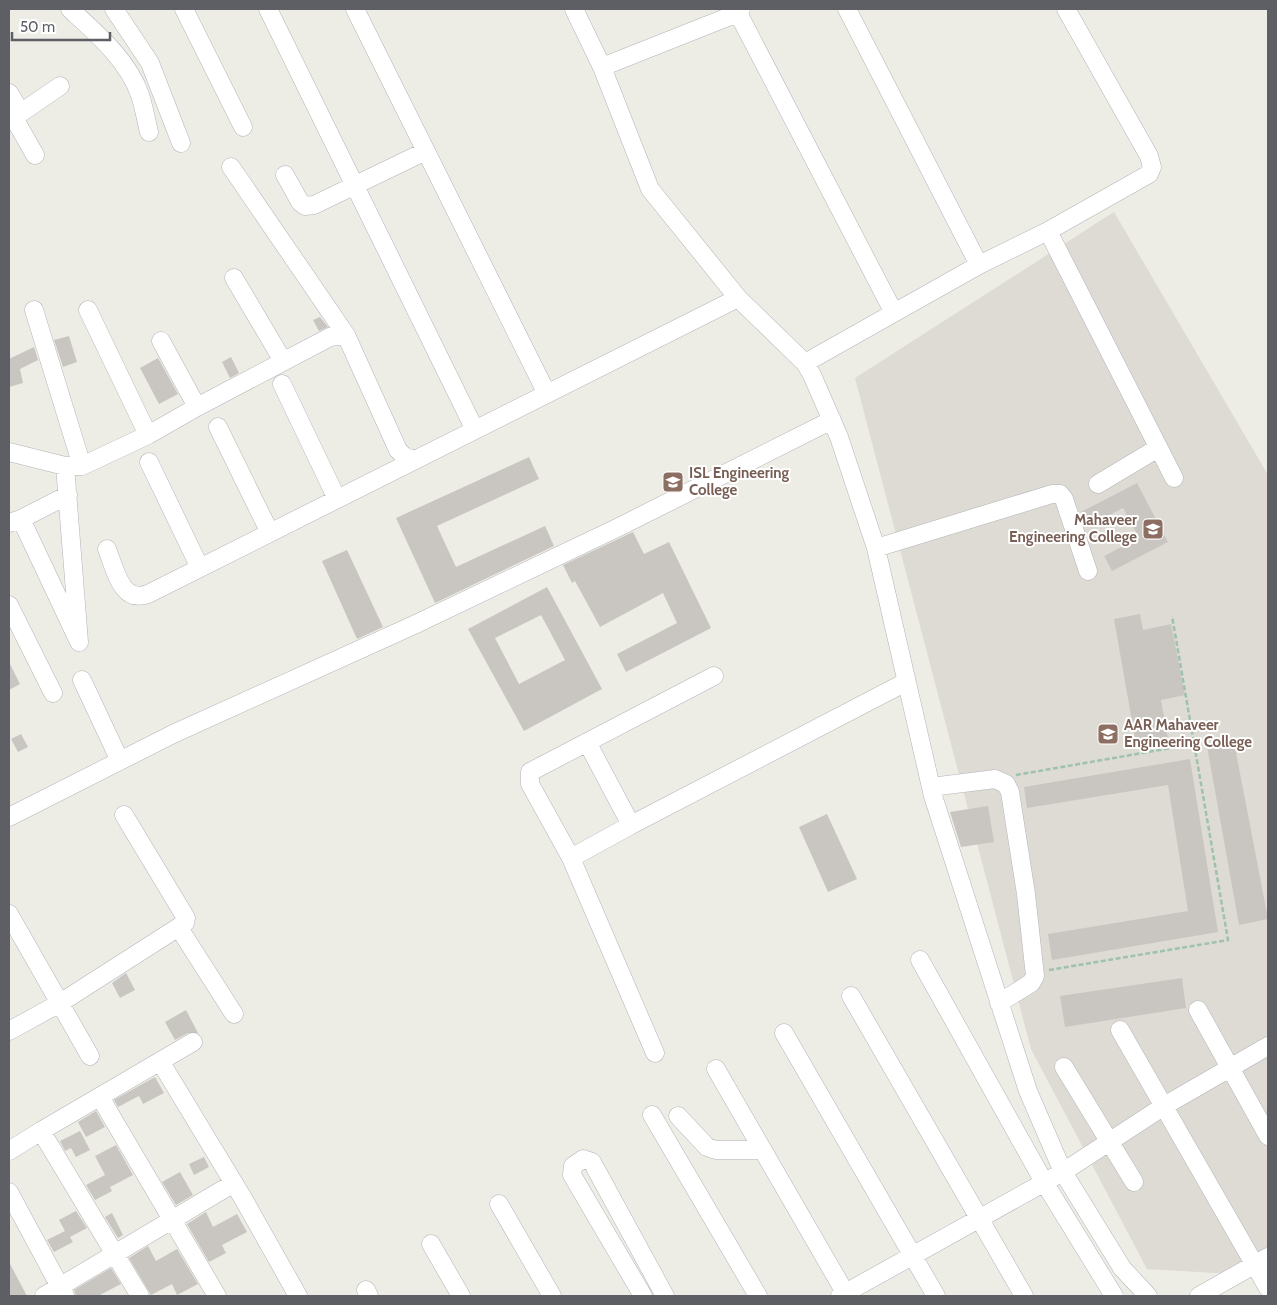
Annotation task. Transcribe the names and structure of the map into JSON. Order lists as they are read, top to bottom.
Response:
{
  "places": {
    "school or university": ["ISL Engineering College", "Mahaveer Engineering College", "AAR Mahaveer Engineering College"]
  },
  "scale_bar": "50 m"
}
